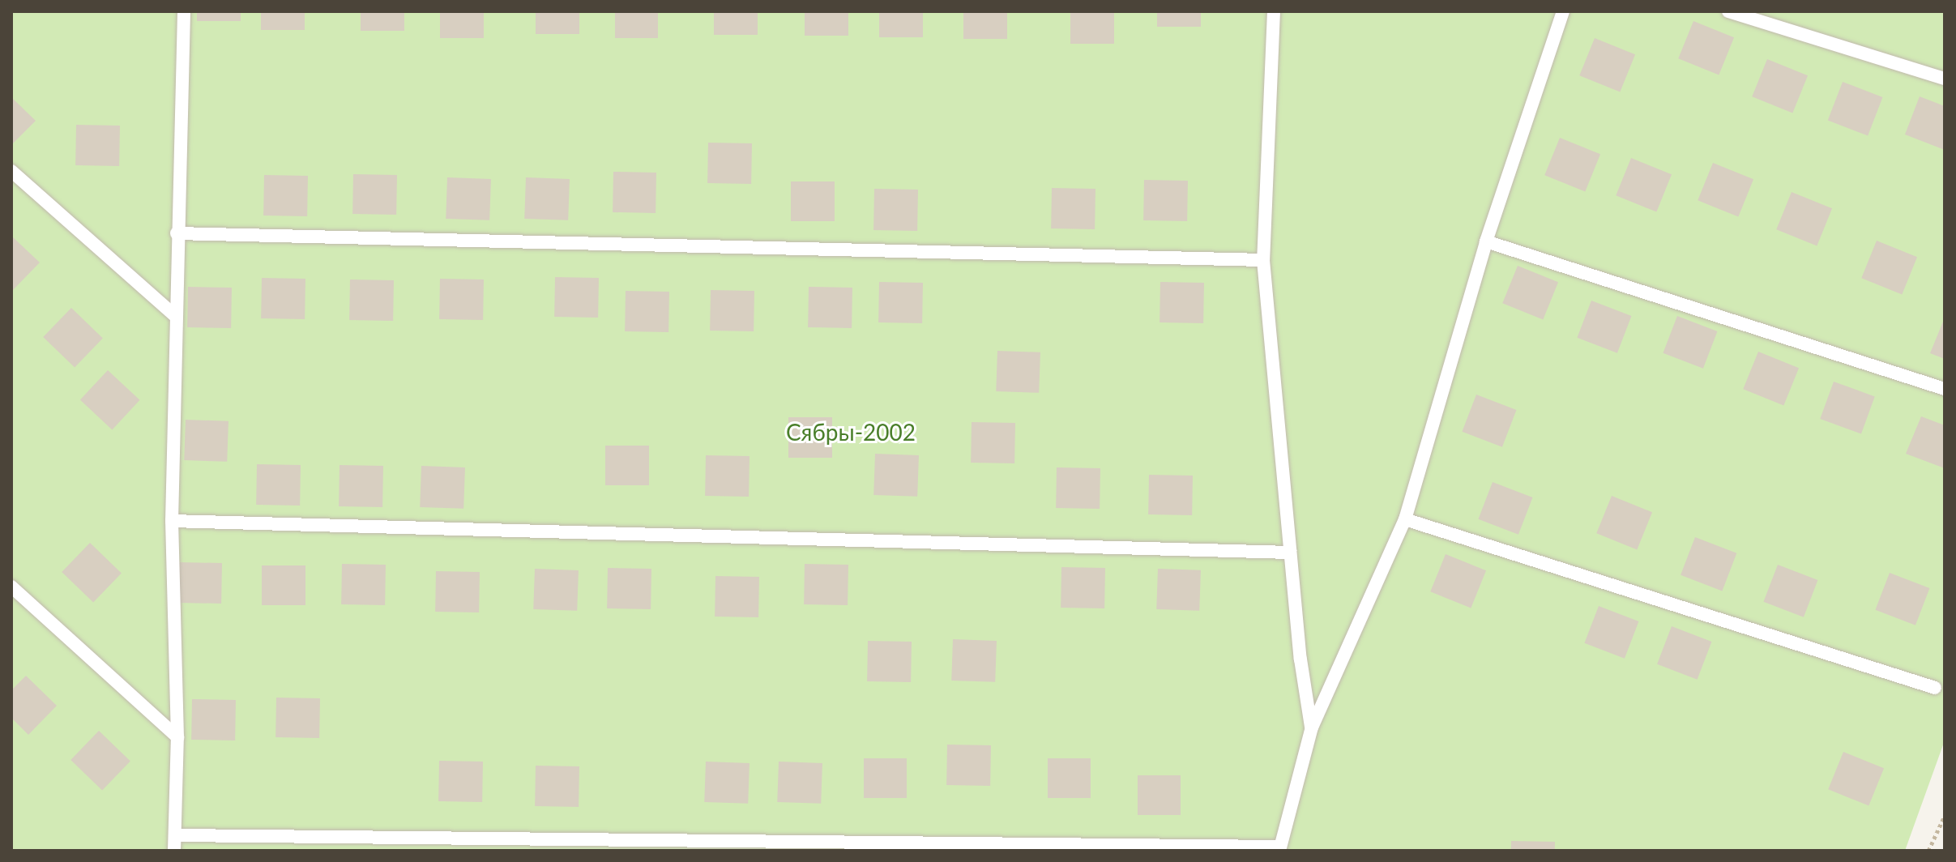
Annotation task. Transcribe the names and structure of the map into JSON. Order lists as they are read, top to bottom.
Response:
{
  "parks": ["Сябры-2002"]
}
